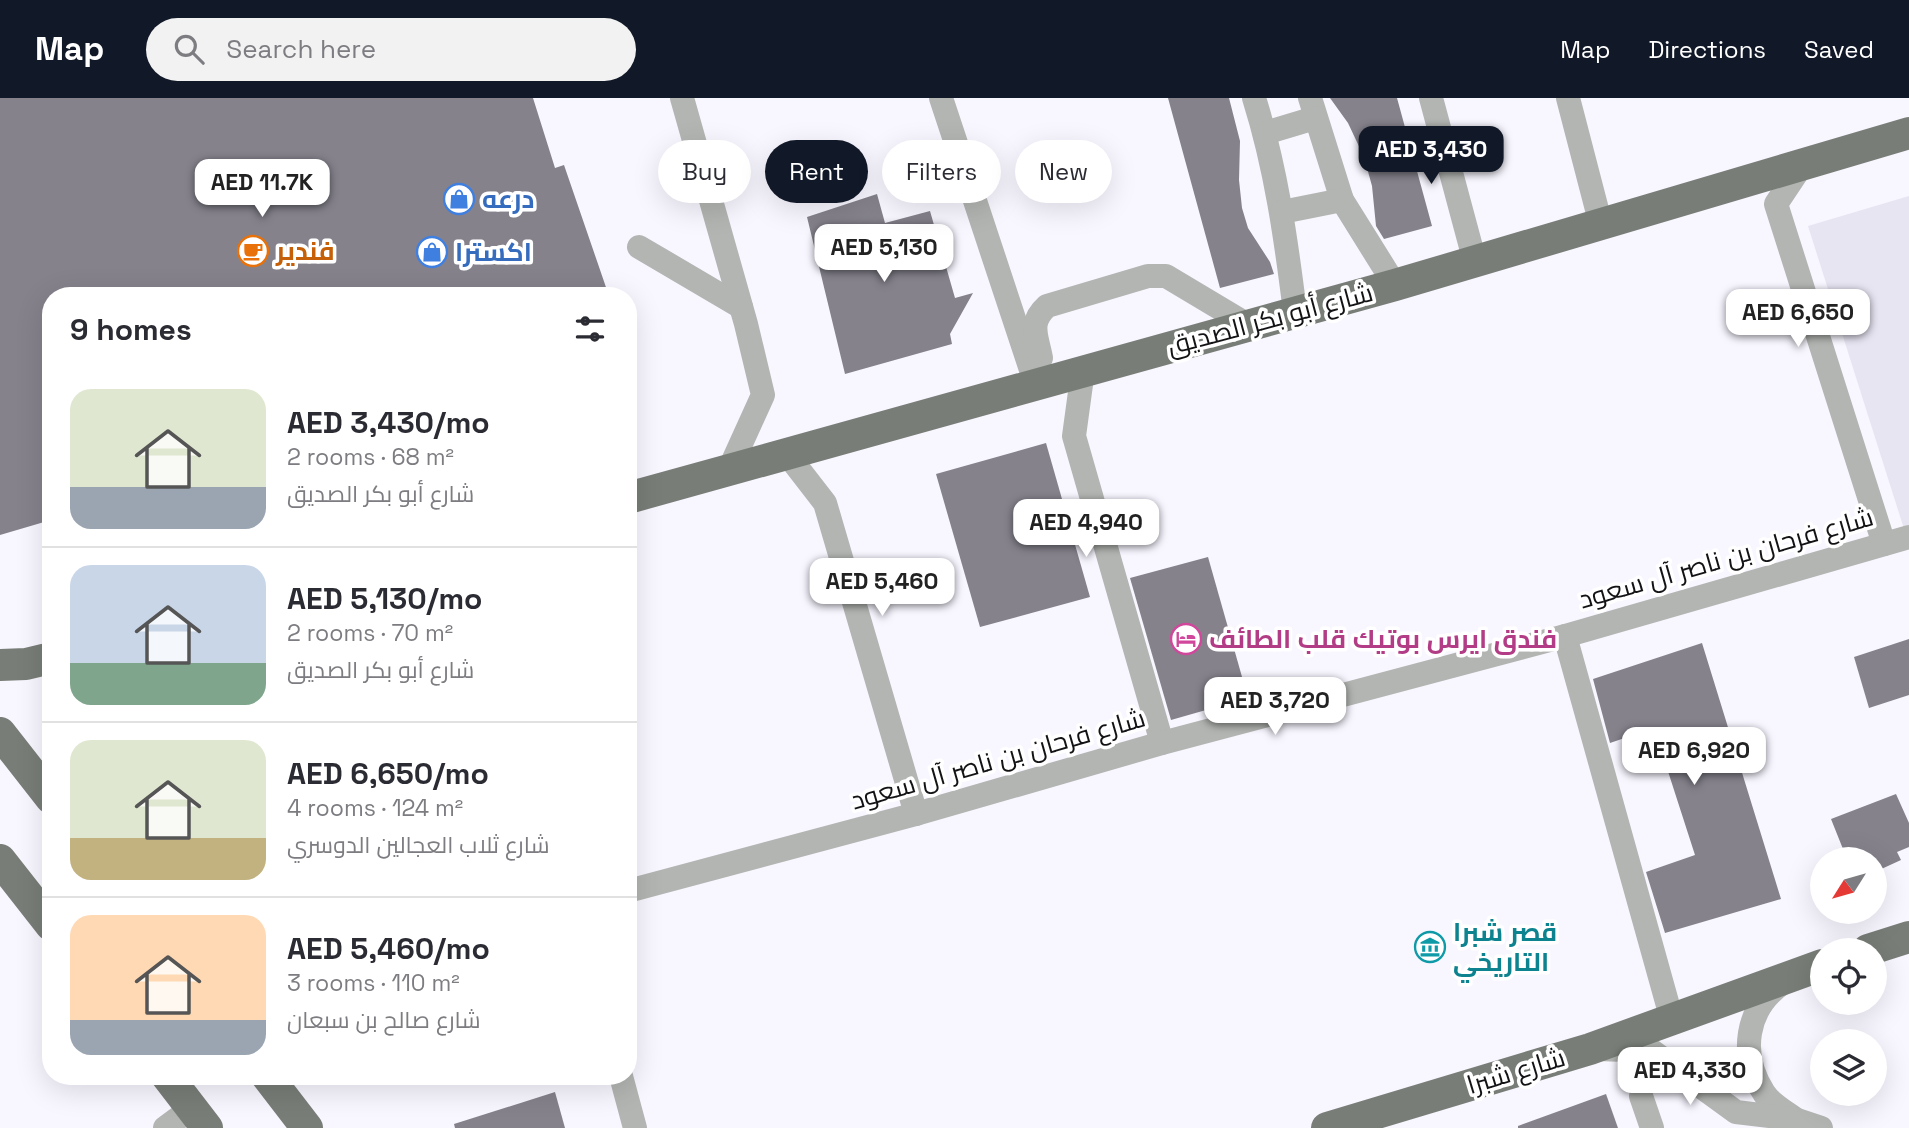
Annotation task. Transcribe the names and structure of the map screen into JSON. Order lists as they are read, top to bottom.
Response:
{
  "streets": {
    "main road": ["شارع أبو بكر الصديق", "شارع شبرا"],
    "street": ["شارع فرحان بن ناصر آل سعود"]
  },
  "places": {
    "shop": ["درعه", "اكسترا"],
    "cafe": ["فندير"],
    "hotel": ["فندق ايرس بوتيك قلب الطائف"],
    "museum": ["قصر شبرا التاريخي"]
  },
  "north": "bottom left",
  "page": {
    "header": "Map",
    "search": "Search here",
    "nav": ["Map", "Directions", "Saved"],
    "price": [
      "AED 3,430",
      "AED 11.7K",
      "AED 5,130",
      "AED 6,650",
      "AED 4,940",
      "AED 5,460",
      "AED 3,720",
      "AED 6,920",
      "AED 4,330"
    ],
    "chip": [
      "Buy",
      "Rent",
      "Filters",
      "New"
    ],
    "heading": "9 homes",
    "list": [
      {
        "name": "AED 3,430/mo",
        "note": "2 rooms · 68 m² · شارع أبو بكر الصديق"
      },
      {
        "name": "AED 5,130/mo",
        "note": "2 rooms · 70 m² · شارع أبو بكر الصديق"
      },
      {
        "name": "AED 6,650/mo",
        "note": "4 rooms · 124 m² · شارع ثلاب العجالين الدوسري"
      },
      {
        "name": "AED 5,460/mo",
        "note": "3 rooms · 110 m² · شارع صالح بن سبعان"
      }
    ]
  }
}
